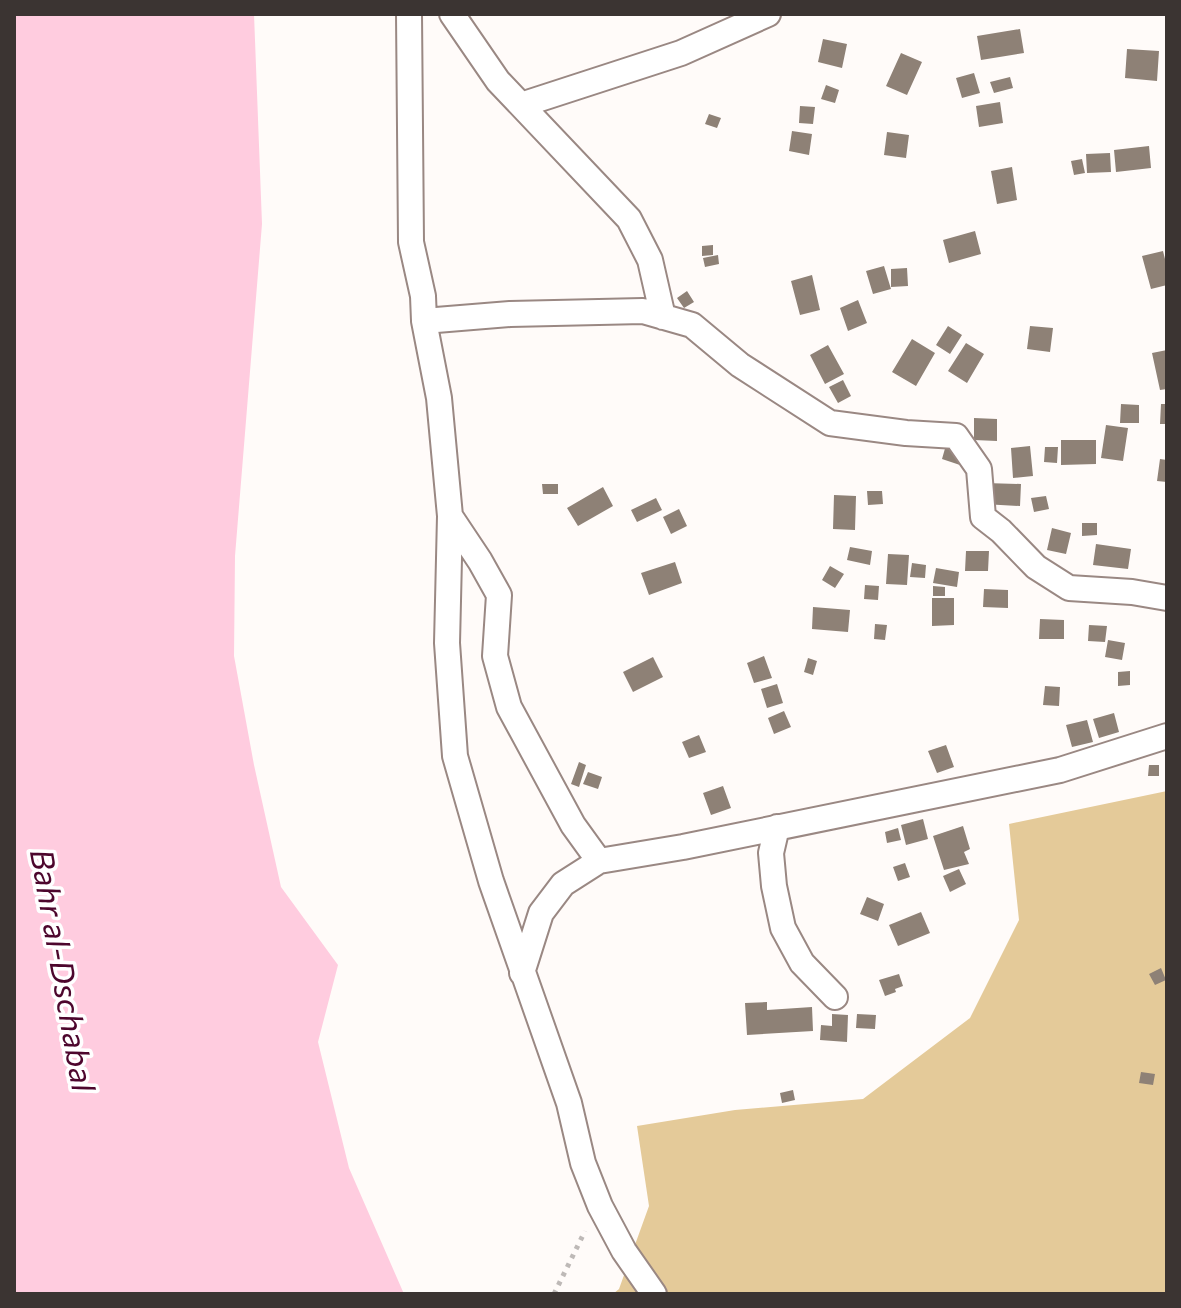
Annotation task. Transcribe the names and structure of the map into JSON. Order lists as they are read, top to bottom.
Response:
{
  "water": ["Bahr al-Dschabal"]
}
